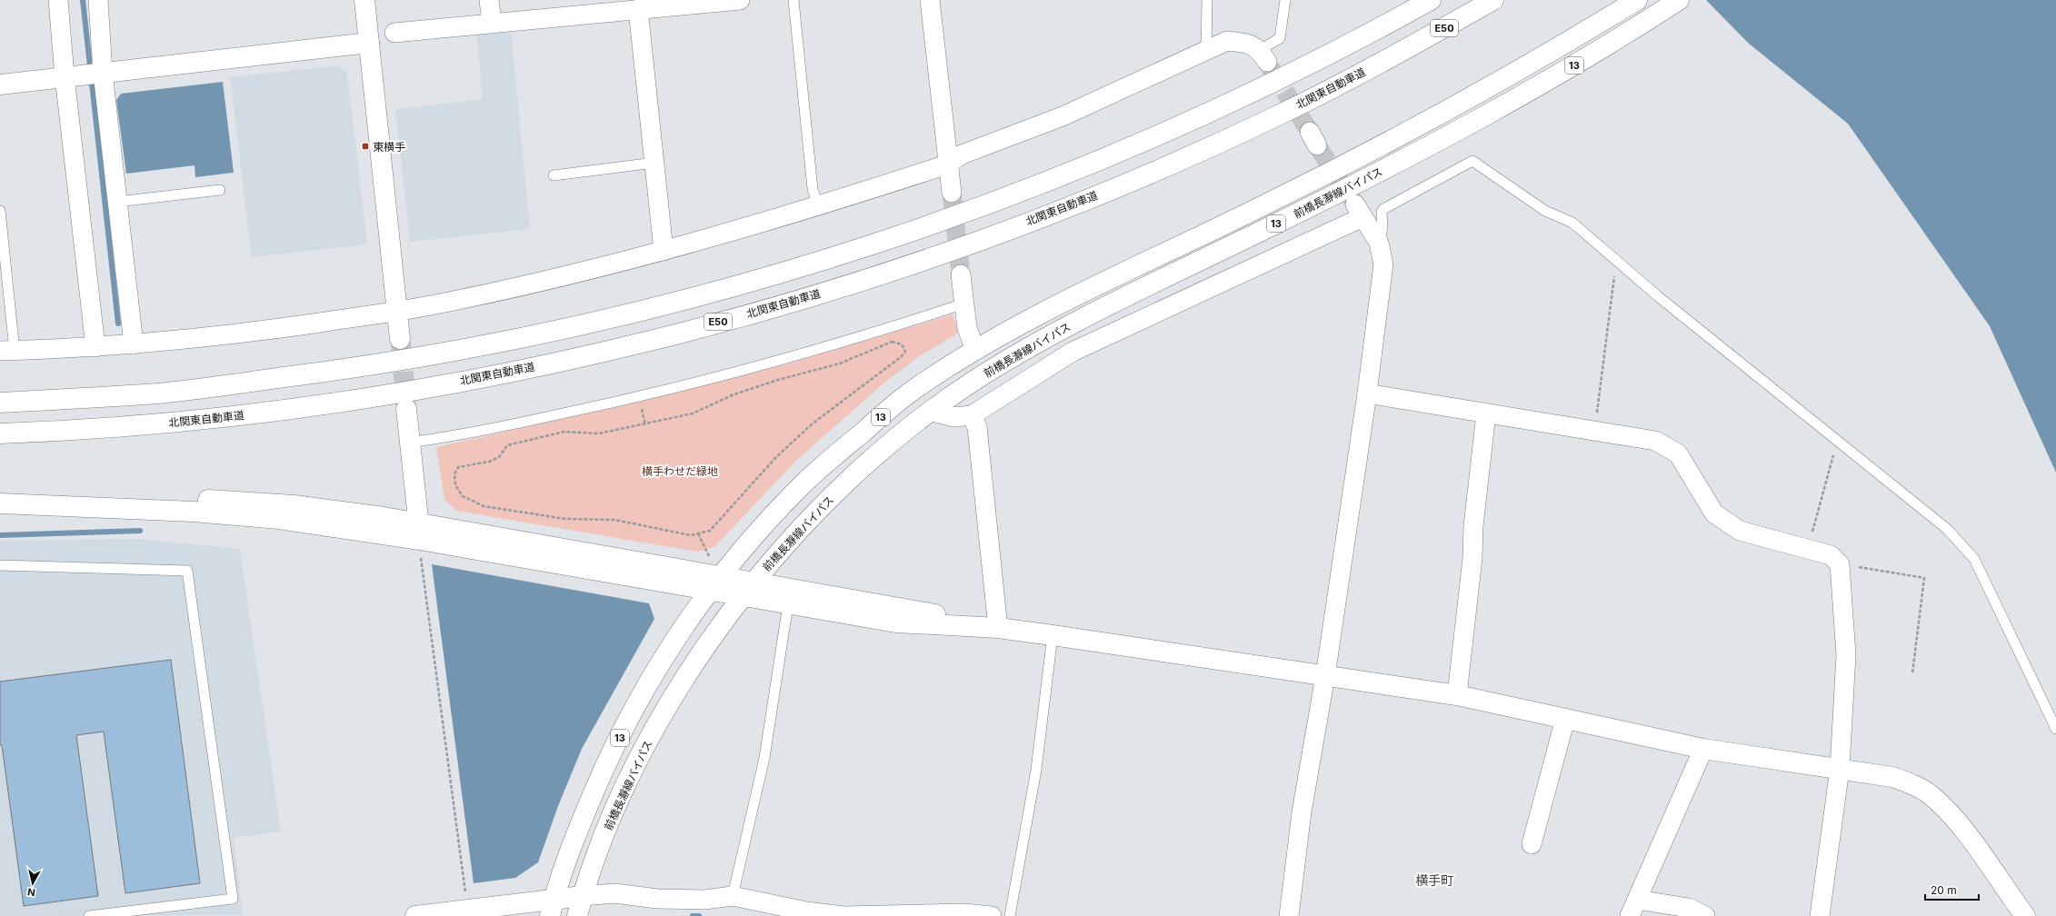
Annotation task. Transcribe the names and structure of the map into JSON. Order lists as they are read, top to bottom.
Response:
{
  "streets": {
    "main road": [
      "E50",
      "13",
      "北関東自動車道",
      "前橋長瀞線バイパス"
    ]
  },
  "districts": ["横手町"],
  "parks": ["横手わせだ緑地"],
  "places": {
    "transit": ["東横手"]
  },
  "scale_bar": "20 m",
  "north": "bottom"
}
